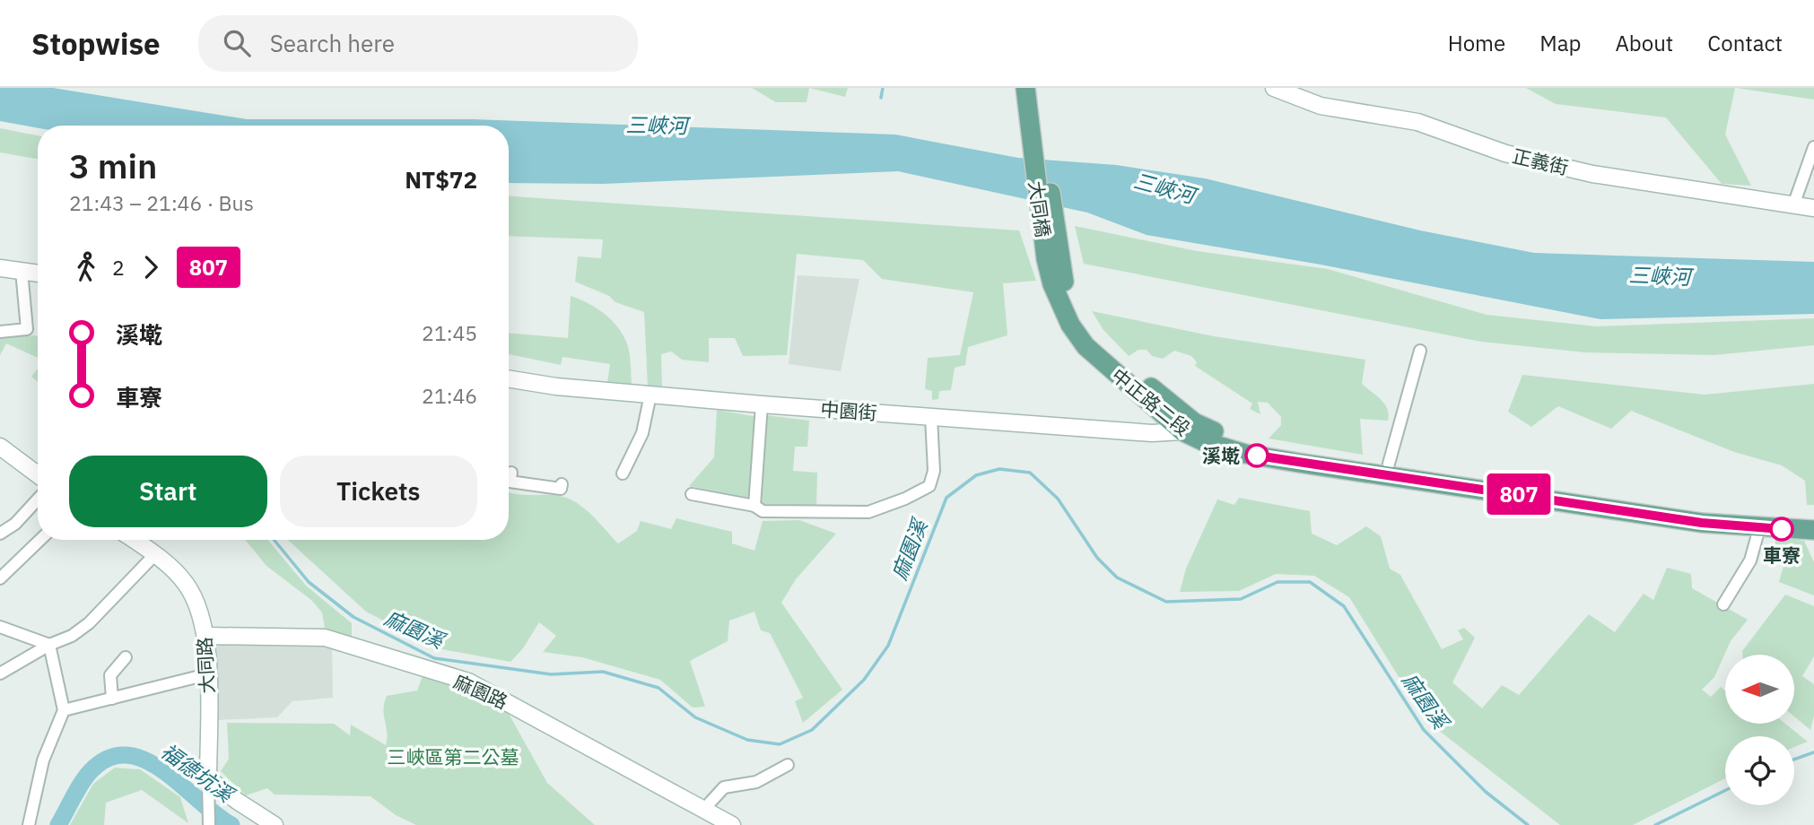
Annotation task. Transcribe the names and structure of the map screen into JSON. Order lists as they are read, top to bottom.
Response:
{
  "streets": {
    "main road": ["大同橋", "中正路二段"],
    "street": [
      "正義街",
      "中園街",
      "大同路",
      "麻園路"
    ]
  },
  "crossings": [
    ["大同橋", "中正路二段"],
    ["中正路二段", "中園街"],
    ["大同路", "麻園路"]
  ],
  "water": ["三峽河", "麻園溪", "福德坑溪"],
  "parks": ["三峽區第二公墓"],
  "places": ["溪墘", "車寮"],
  "lines": ["bus line 807"],
  "north": "left",
  "page": {
    "header": "Stopwise",
    "search": "Search here",
    "nav": [
      "Home",
      "Map",
      "About",
      "Contact"
    ],
    "on_map": "807",
    "heading": ["3 min", "21:43 – 21:46 · Bus", "NT$72"],
    "legs": ["2", "807"],
    "list": [
      {
        "name": "溪墘",
        "value": "21:45"
      },
      {
        "name": "車寮",
        "value": "21:46"
      }
    ],
    "buttons": ["Start", "Tickets"]
  }
}
